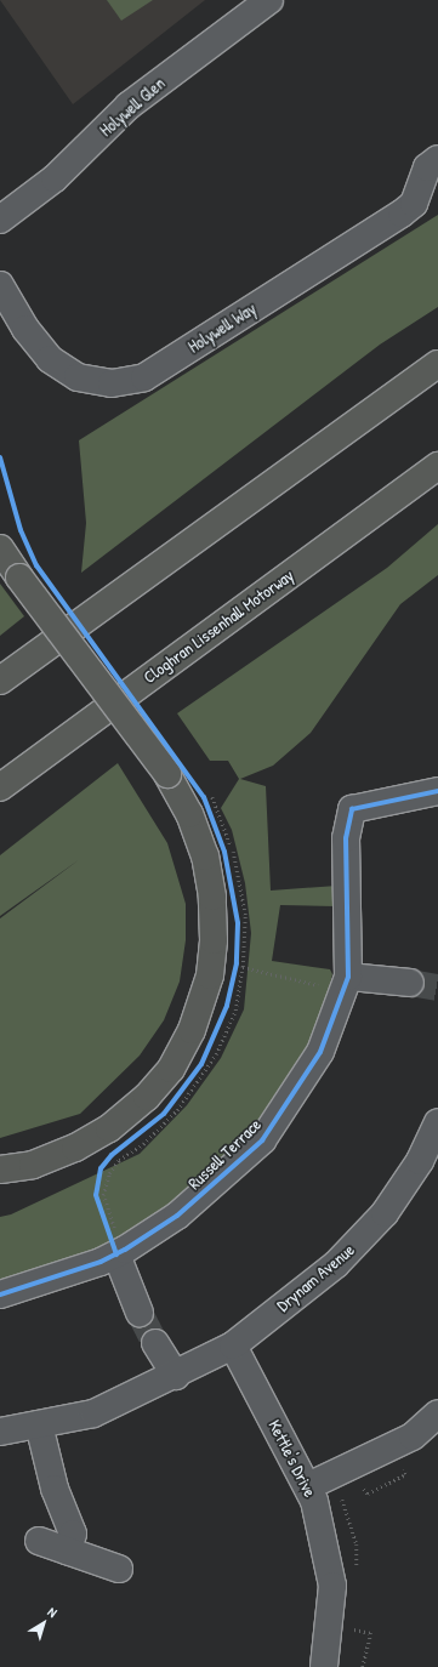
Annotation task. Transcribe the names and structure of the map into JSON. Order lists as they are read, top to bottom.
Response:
{
  "streets": {
    "highway": ["Cloghran Lissenhall Motorway"],
    "street": [
      "Holywell Glen",
      "Holywell Way",
      "Russell Terrace",
      "Drynam Avenue",
      "Kettle's Drive"
    ]
  },
  "crossings": [
    ["Drynam Avenue", "Kettle's Drive"]
  ],
  "north": "top right"
}
